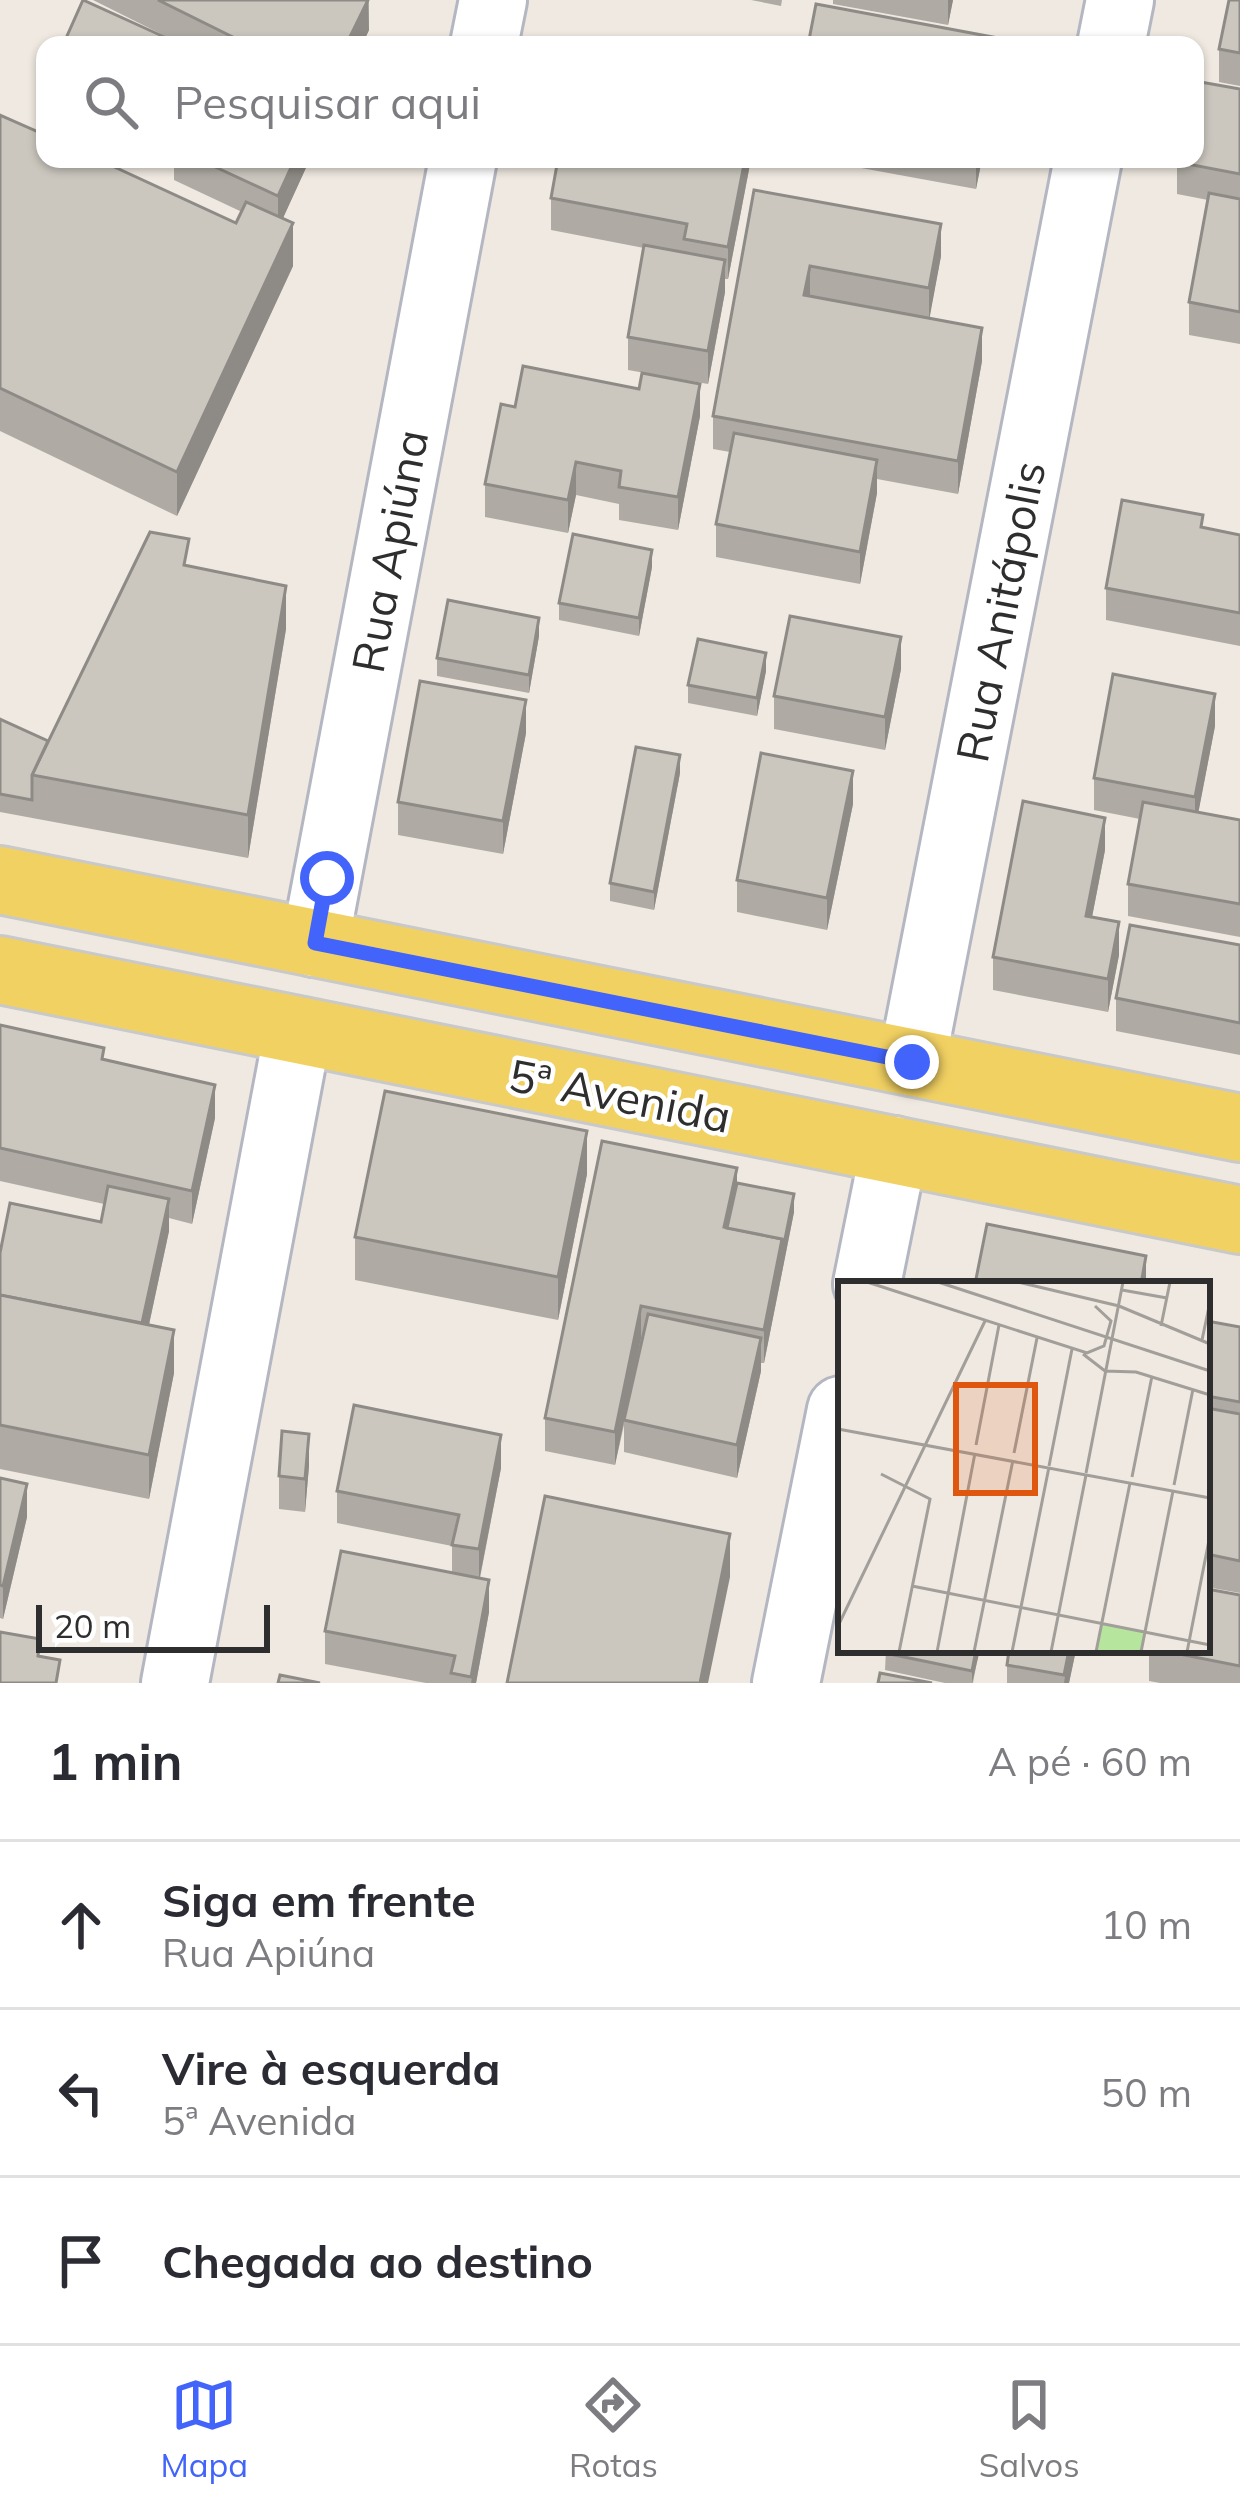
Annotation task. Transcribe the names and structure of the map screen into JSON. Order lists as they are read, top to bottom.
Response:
{
  "streets": {
    "main road": ["5ª Avenida"],
    "street": ["Rua Apiúna", "Rua Anitápolis"]
  },
  "crossings": [
    ["Rua Apiúna", "5ª Avenida"],
    ["Rua Anitápolis", "5ª Avenida"]
  ],
  "scale_bar": "20 m",
  "page": {
    "search": "Pesquisar aqui",
    "scale": "20 m",
    "heading": ["1 min", "A pé · 60 m"],
    "list": [
      ["Siga em frente", "Rua Apiúna", "10 m"],
      ["Vire à esquerda", "5ª Avenida", "50 m"],
      "Chegada ao destino"
    ],
    "nav": ["Mapa", "Rotas", "Salvos"]
  }
}
